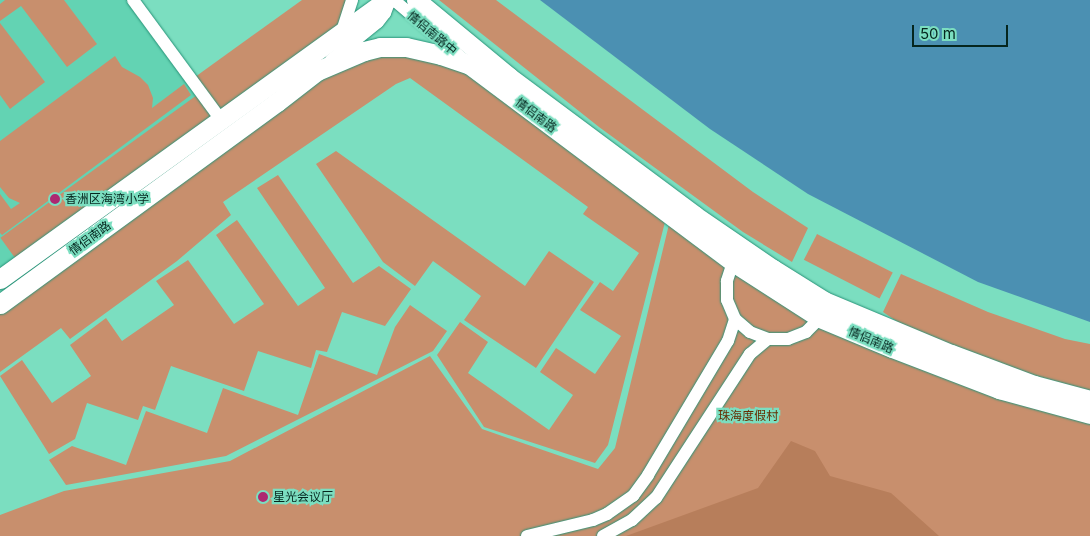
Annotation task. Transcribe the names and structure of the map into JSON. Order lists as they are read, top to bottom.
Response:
{
  "streets": {
    "highway": ["情侣南路"],
    "street": ["情侣南路中"]
  },
  "crossings": [
    ["情侣南路中", "情侣南路"]
  ],
  "parks": ["珠海度假村"],
  "places": ["香洲区海湾小学", "星光会议厅"],
  "scale_bar": "50 m"
}
